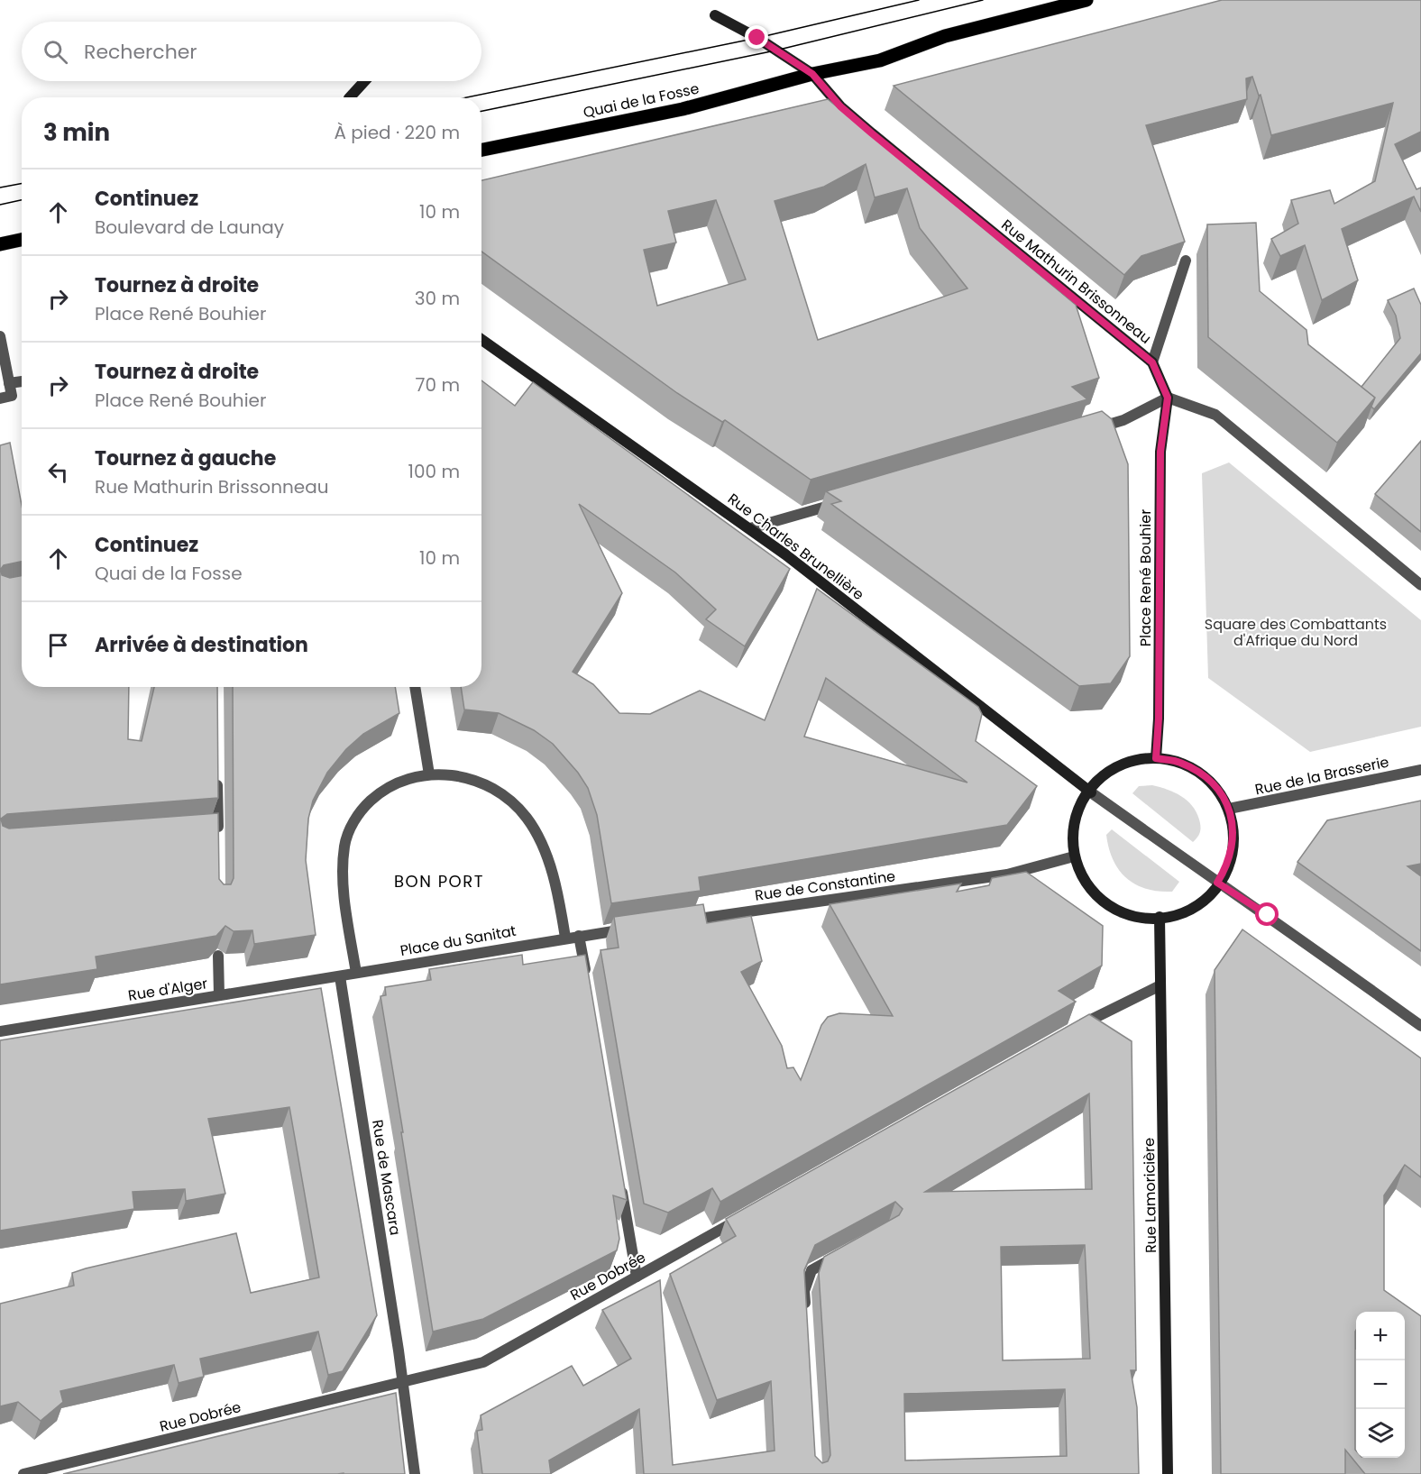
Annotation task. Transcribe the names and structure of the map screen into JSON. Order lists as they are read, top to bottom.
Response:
{
  "streets": {
    "main road": [
      "Quai de la Fosse",
      "Rue Mathurin Brissonneau",
      "Rue Charles Brunellière",
      "Place René Bouhier",
      "Rue Lamoricière"
    ],
    "street": [
      "Rue de la Brasserie",
      "Rue de Constantine",
      "Place du Sanitat",
      "Rue d'Alger",
      "Rue de Mascara",
      "Rue Dobrée"
    ]
  },
  "crossings": [
    ["Quai de la Fosse", "Rue Mathurin Brissonneau"],
    ["Rue Mathurin Brissonneau", "Place René Bouhier"],
    ["Place du Sanitat", "Rue d'Alger"],
    ["Place du Sanitat", "Rue de Mascara"],
    ["Rue d'Alger", "Rue de Mascara"],
    ["Rue de Mascara", "Rue Dobrée"]
  ],
  "districts": ["BON PORT"],
  "parks": ["Square des Combattants d'Afrique du Nord"],
  "page": {
    "search": "Rechercher",
    "heading": ["3 min", "À pied · 220 m"],
    "list": [
      ["Continuez", "Boulevard de Launay", "10 m"],
      ["Tournez à droite", "Place René Bouhier", "30 m"],
      ["Tournez à droite", "Place René Bouhier", "70 m"],
      ["Tournez à gauche", "Rue Mathurin Brissonneau", "100 m"],
      ["Continuez", "Quai de la Fosse", "10 m"],
      "Arrivée à destination"
    ],
    "map_buttons": ["+", "−"]
  }
}
